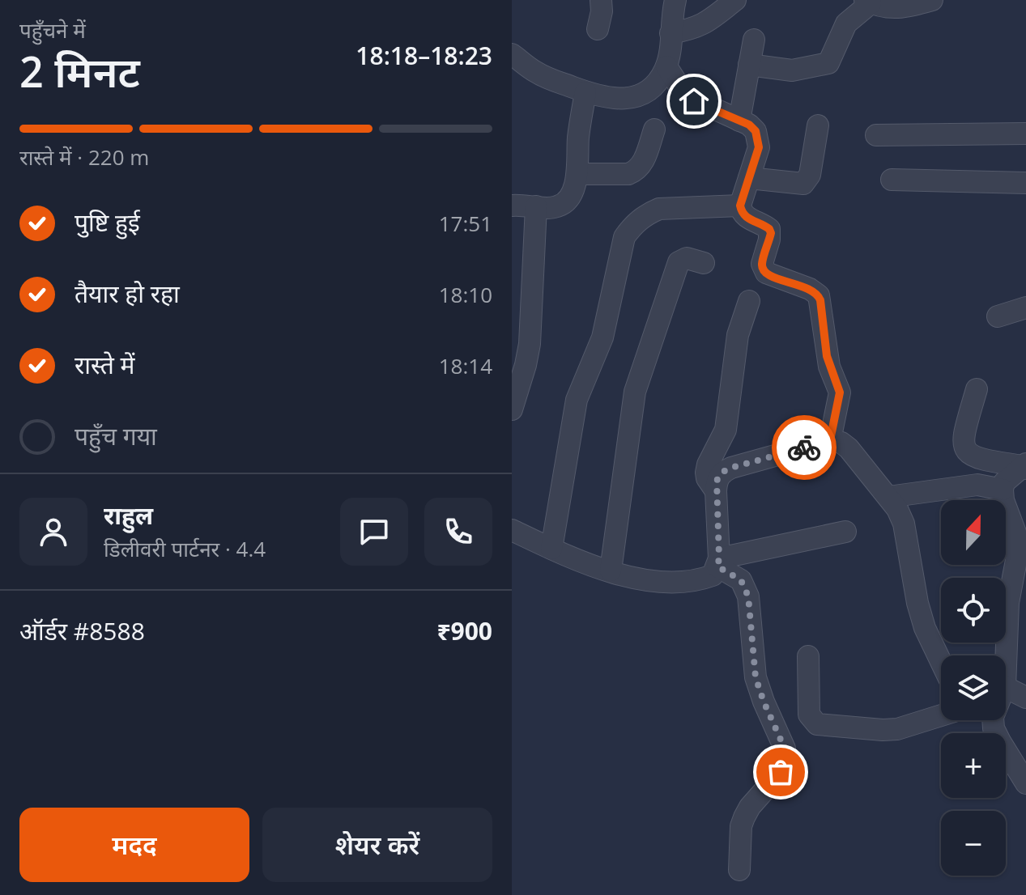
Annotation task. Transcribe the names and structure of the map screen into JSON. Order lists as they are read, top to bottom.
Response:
{
  "north": "top",
  "page": {
    "heading": ["2 मिनट", "पहुँचने में", "18:18–18:23"],
    "panel": [
      "राहुल",
      "डिलीवरी पार्टनर · 4.4",
      "ऑर्डर #8588",
      "₹900"
    ],
    "bar": "रास्ते में · 220 m",
    "list": [
      ["पुष्टि हुई", "17:51"],
      ["तैयार हो रहा", "18:10"],
      ["रास्ते में", "18:14"],
      "पहुँच गया"
    ],
    "map_buttons": ["+", "−"],
    "buttons": ["मदद", "शेयर करें"]
  }
}
